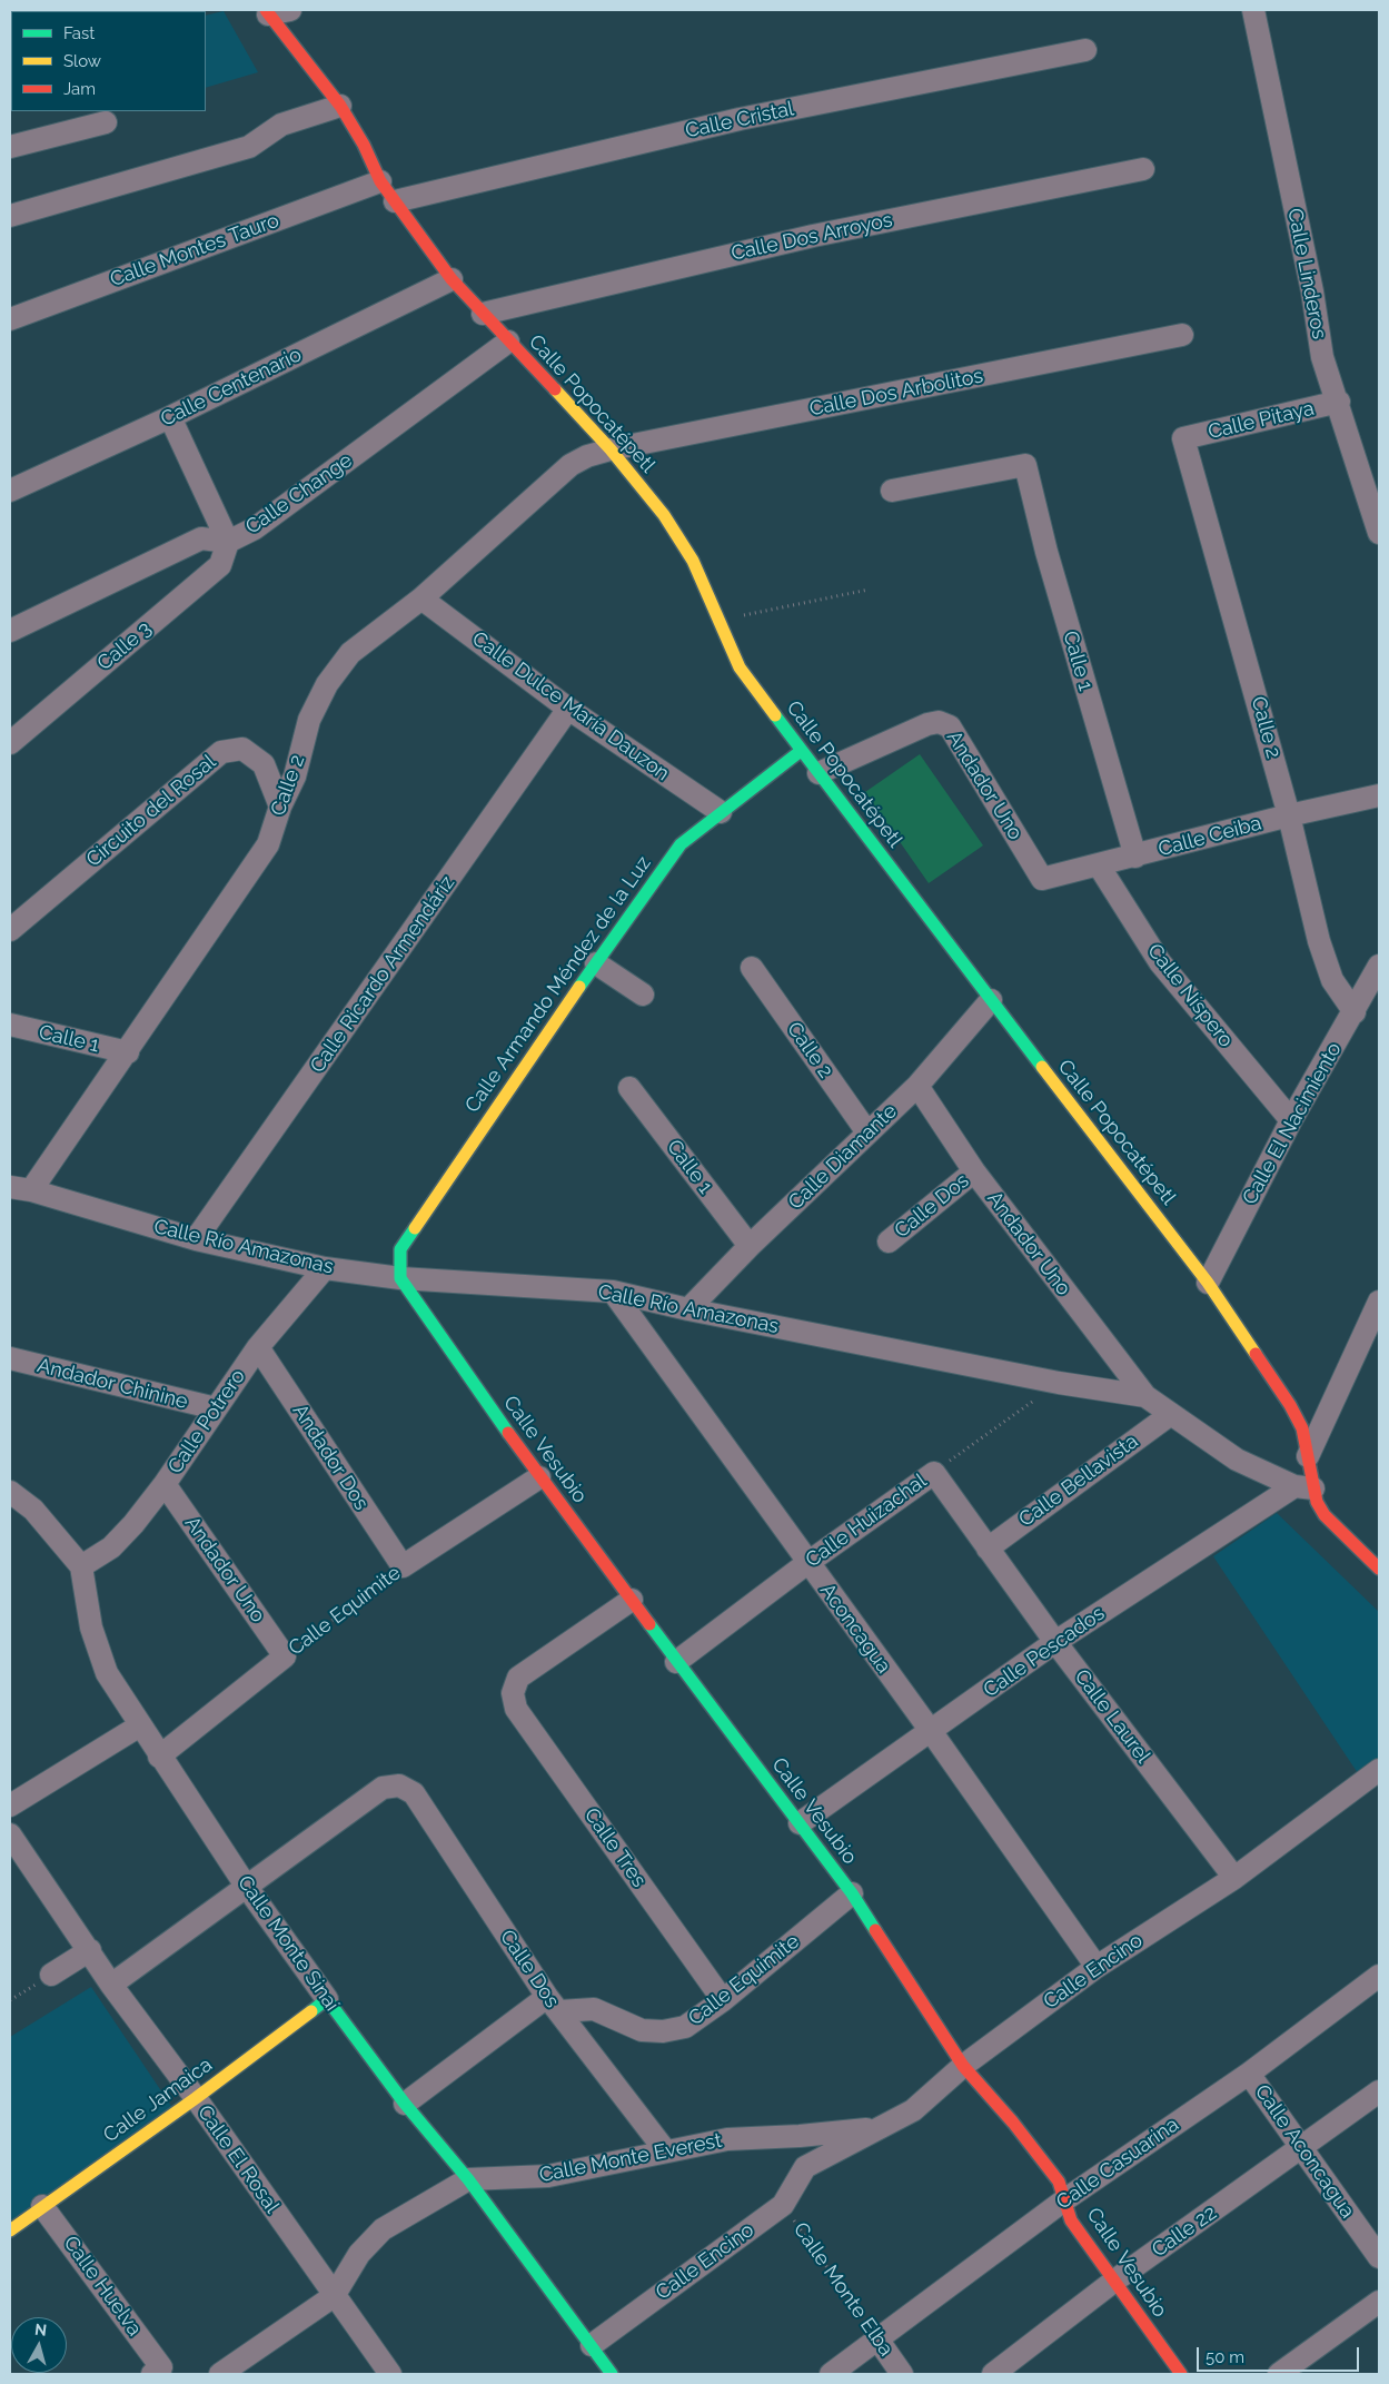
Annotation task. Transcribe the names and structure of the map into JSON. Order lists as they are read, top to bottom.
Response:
{
  "streets": {
    "street": [
      "Calle Cristal",
      "Calle Dos Arroyos",
      "Calle Montes Tauro",
      "Calle Linderos",
      "Calle Centenario",
      "Calle Dos Arbolitos",
      "Calle Popocatépetl",
      "Calle Pitaya",
      "Calle Change",
      "Calle 3",
      "Calle 1",
      "Calle Dulce María Dauzon",
      "Calle 2",
      "Andador Uno",
      "Circuito del Rosal",
      "Calle Ceiba",
      "Calle Ricardo Armendáriz",
      "Calle Armando Méndez de la Luz",
      "Calle Níspero",
      "Calle El Nacimiento",
      "Calle Diamante",
      "Calle Dos",
      "Calle Río Amazonas",
      "Andador Chinine",
      "Calle Potrero",
      "Calle Vesubio",
      "Andador Dos",
      "Calle Bellavista",
      "Calle Huizachal",
      "Calle Equimite",
      "Aconcagua",
      "Calle Pescados",
      "Calle Laurel",
      "Calle Tres",
      "Calle Monte Sinaí",
      "Calle Encino",
      "Calle Jamaica",
      "Calle Aconcagua",
      "Calle Monte Everest",
      "Calle El Rosal",
      "Calle Casuarina",
      "Calle 22",
      "Calle Huelva",
      "Calle Monte Elba"
    ]
  },
  "crossings": [
    ["Calle Cristal", "Calle Popocatépetl"],
    ["Calle Dos Arroyos", "Calle Popocatépetl"],
    ["Calle Montes Tauro", "Calle Popocatépetl"],
    ["Calle Linderos", "Calle Pitaya"],
    ["Calle Centenario", "Calle Popocatépetl"],
    ["Calle Dos Arbolitos", "Calle Popocatépetl"],
    ["Calle Dos Arbolitos", "Calle 2"],
    ["Calle Popocatépetl", "Calle Change"],
    ["Calle Popocatépetl", "Calle 2"],
    ["Calle Popocatépetl", "Andador Uno"],
    ["Calle Popocatépetl", "Calle Armando Méndez de la Luz"],
    ["Calle Popocatépetl", "Calle El Nacimiento"],
    ["Calle Popocatépetl", "Calle Diamante"],
    ["Calle Popocatépetl", "Calle Río Amazonas"],
    ["Calle Popocatépetl", "Calle Pescados"],
    ["Calle Pitaya", "Calle 2"],
    ["Calle Change", "Calle 3"],
    ["Calle 1", "Calle 2"],
    ["Calle 1", "Calle Ceiba"],
    ["Calle 1", "Calle Diamante"],
    ["Calle Dulce María Dauzon", "Calle 2"],
    ["Calle Dulce María Dauzon", "Calle Ricardo Armendáriz"],
    ["Calle Dulce María Dauzon", "Calle Armando Méndez de la Luz"],
    ["Calle 2", "Circuito del Rosal"],
    ["Calle 2", "Calle Ceiba"],
    ["Calle 2", "Calle El Nacimiento"],
    ["Calle 2", "Calle Diamante"],
    ["Calle 2", "Calle Río Amazonas"],
    ["Andador Uno", "Calle Ceiba"],
    ["Andador Uno", "Calle Diamante"],
    ["Andador Uno", "Calle Dos"],
    ["Andador Uno", "Calle Río Amazonas"],
    ["Andador Uno", "Calle Potrero"],
    ["Andador Uno", "Calle Equimite"],
    ["Calle Ceiba", "Calle Níspero"],
    ["Calle Ricardo Armendáriz", "Calle Río Amazonas"],
    ["Calle Armando Méndez de la Luz", "Calle Río Amazonas"],
    ["Calle Armando Méndez de la Luz", "Calle Vesubio"],
    ["Calle Níspero", "Calle El Nacimiento"],
    ["Calle Diamante", "Calle Río Amazonas"],
    ["Calle Dos", "Calle Equimite"],
    ["Calle Dos", "Calle Monte Sinaí"],
    ["Calle Dos", "Calle Monte Everest"],
    ["Calle Río Amazonas", "Calle Potrero"],
    ["Calle Río Amazonas", "Calle Vesubio"],
    ["Calle Río Amazonas", "Calle Bellavista"],
    ["Calle Río Amazonas", "Calle Huizachal"],
    ["Calle Río Amazonas", "Aconcagua"],
    ["Calle Río Amazonas", "Calle Pescados"],
    ["Andador Chinine", "Calle Potrero"],
    ["Calle Potrero", "Andador Dos"],
    ["Calle Potrero", "Calle Monte Sinaí"],
    ["Calle Vesubio", "Calle Huizachal"],
    ["Calle Vesubio", "Calle Equimite"],
    ["Calle Vesubio", "Calle Pescados"],
    ["Calle Vesubio", "Calle Tres"],
    ["Calle Vesubio", "Calle Encino"],
    ["Calle Vesubio", "Calle Casuarina"],
    ["Calle Vesubio", "Calle 22"],
    ["Andador Dos", "Calle Equimite"],
    ["Calle Bellavista", "Calle Laurel"],
    ["Calle Huizachal", "Aconcagua"],
    ["Calle Huizachal", "Calle Laurel"],
    ["Calle Equimite", "Calle Tres"],
    ["Calle Equimite", "Calle Monte Sinaí"],
    ["Aconcagua", "Calle Pescados"],
    ["Aconcagua", "Calle Encino"],
    ["Calle Pescados", "Calle Laurel"],
    ["Calle Laurel", "Calle Encino"],
    ["Calle Monte Sinaí", "Calle Encino"],
    ["Calle Monte Sinaí", "Calle Jamaica"],
    ["Calle Monte Sinaí", "Calle Monte Everest"],
    ["Calle Encino", "Calle Monte Everest"],
    ["Calle Encino", "Calle Monte Elba"],
    ["Calle Jamaica", "Calle El Rosal"],
    ["Calle Jamaica", "Calle Huelva"],
    ["Calle Aconcagua", "Calle Casuarina"],
    ["Calle Aconcagua", "Calle 22"],
    ["Calle Monte Everest", "Calle El Rosal"],
    ["Calle Casuarina", "Calle Monte Elba"]
  ],
  "legend": ["Fast", "Slow", "Jam"],
  "scale_bar": "50 m",
  "north": "top"
}
